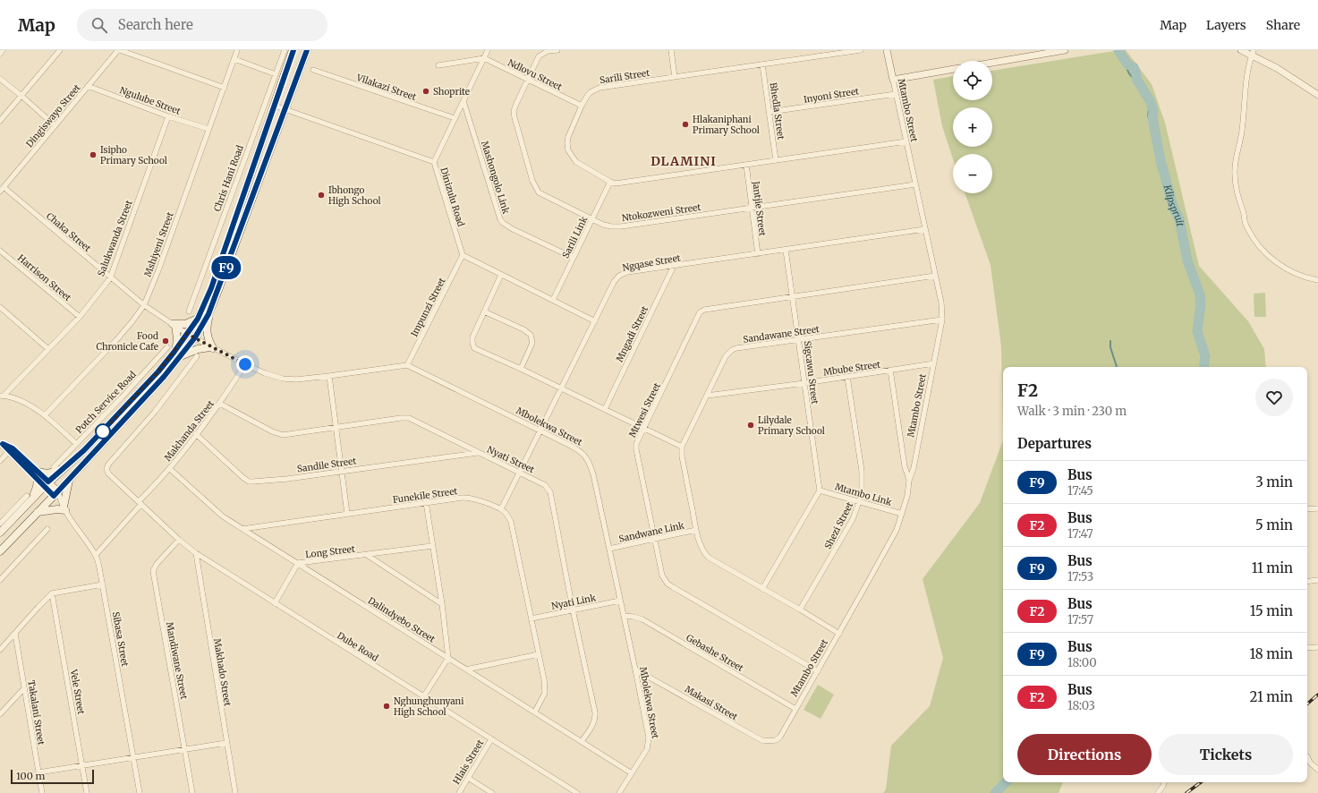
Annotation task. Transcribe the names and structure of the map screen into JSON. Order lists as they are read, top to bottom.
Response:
{
  "streets": {
    "street": [
      "Ndlovu Street",
      "Sarili Street",
      "Vilakazi Street",
      "Inyoni Street",
      "Ngulube Street",
      "Mtambo Street",
      "Bhedla Street",
      "Dingiswayo Street",
      "Mashongolo Link",
      "Chris Hani Road",
      "Dinizulu Road",
      "Jantjie Street",
      "Ntokozweni Street",
      "Chaka Street",
      "Sarili Link",
      "Salukwanda Street",
      "Mshiyeni Street",
      "Ngqase Street",
      "Harrison Street",
      "Impunzi Street",
      "Mngadi Street",
      "Sandawane Street",
      "Mbube Street",
      "Sigcawu Street",
      "Potch Service Road",
      "Mtwesi Street",
      "Mbolekwa Street",
      "Makhanda Street",
      "Nyati Street",
      "Sandile Street",
      "Mtambo Link",
      "Funekile Street",
      "Shezi Street",
      "Sandwane Link",
      "Long Street",
      "Nyati Link",
      "Dalindyebo Street",
      "Sibasa Street",
      "Dube Road",
      "Gebashe Street",
      "Mandiwane Street",
      "Makhado Street",
      "Vele Street",
      "Makasi Street",
      "Takalani Street",
      "Hlais Street"
    ]
  },
  "crossings": [
    ["Ndlovu Street", "Sarili Street"],
    ["Ndlovu Street", "Ntokozweni Street"],
    ["Sarili Street", "Mtambo Street"],
    ["Sarili Street", "Bhedla Street"],
    ["Sarili Street", "Jantjie Street"],
    ["Sarili Street", "Sarili Link"],
    ["Inyoni Street", "Mtambo Street"],
    ["Inyoni Street", "Bhedla Street"],
    ["Ngulube Street", "Dingiswayo Street"],
    ["Ngulube Street", "Salukwanda Street"],
    ["Ngulube Street", "Mshiyeni Street"],
    ["Mtambo Street", "Ntokozweni Street"],
    ["Mtambo Street", "Ngqase Street"],
    ["Mtambo Street", "Sandawane Street"],
    ["Mtambo Street", "Mbube Street"],
    ["Mtambo Street", "Mtwesi Street"],
    ["Mtambo Street", "Mtambo Link"],
    ["Mtambo Street", "Gebashe Street"],
    ["Mtambo Street", "Makasi Street"],
    ["Dingiswayo Street", "Chaka Street"],
    ["Mashongolo Link", "Sarili Link"],
    ["Dinizulu Road", "Impunzi Street"],
    ["Jantjie Street", "Ntokozweni Street"],
    ["Jantjie Street", "Ngqase Street"],
    ["Ntokozweni Street", "Sarili Link"],
    ["Chaka Street", "Salukwanda Street"],
    ["Chaka Street", "Mshiyeni Street"],
    ["Salukwanda Street", "Harrison Street"],
    ["Ngqase Street", "Mngadi Street"],
    ["Ngqase Street", "Sigcawu Street"],
    ["Ngqase Street", "Mbolekwa Street"],
    ["Ngqase Street", "Nyati Street"],
    ["Ngqase Street", "Funekile Street"],
    ["Impunzi Street", "Mbolekwa Street"],
    ["Sandawane Street", "Mbube Street"],
    ["Sandawane Street", "Sigcawu Street"],
    ["Mbube Street", "Sigcawu Street"],
    ["Mbube Street", "Shezi Street"],
    ["Sigcawu Street", "Mtwesi Street"],
    ["Sigcawu Street", "Mtambo Link"],
    ["Mtwesi Street", "Sandwane Link"],
    ["Mbolekwa Street", "Sandwane Link"],
    ["Mbolekwa Street", "Nyati Link"],
    ["Mbolekwa Street", "Dalindyebo Street"],
    ["Mbolekwa Street", "Gebashe Street"],
    ["Mbolekwa Street", "Makasi Street"],
    ["Makhanda Street", "Nyati Street"],
    ["Makhanda Street", "Sandile Street"],
    ["Makhanda Street", "Dalindyebo Street"],
    ["Makhanda Street", "Sibasa Street"],
    ["Makhanda Street", "Dube Road"],
    ["Nyati Street", "Sandile Street"],
    ["Nyati Street", "Nyati Link"],
    ["Nyati Street", "Dalindyebo Street"],
    ["Mtambo Link", "Shezi Street"],
    ["Funekile Street", "Dalindyebo Street"],
    ["Long Street", "Dalindyebo Street"],
    ["Long Street", "Dube Road"],
    ["Dube Road", "Mandiwane Street"],
    ["Dube Road", "Makhado Street"],
    ["Dube Road", "Hlais Street"]
  ],
  "districts": ["DLAMINI"],
  "water": ["Klipspruit"],
  "places": [
    "Shoprite",
    "Hlakaniphani Primary School",
    "Isipho Primary School",
    "Ibhongo High School",
    "Food Chronicle Cafe",
    "Lilydale Primary School",
    "Nghunghunyani High School"
  ],
  "lines": ["bus line F9"],
  "scale_bar": "100 m",
  "page": {
    "header": "Map",
    "search": "Search here",
    "nav": ["Map", "Layers", "Share"],
    "on_map": "F9",
    "map_buttons": ["+", "−"],
    "heading": [
      ["F2", "Walk · 3 min · 230 m"],
      "Departures"
    ],
    "list": [
      {
        "mark": "F9",
        "name": "Bus",
        "note": "17:45",
        "value": "3 min"
      },
      {
        "mark": "F2",
        "name": "Bus",
        "note": "17:47",
        "value": "5 min"
      },
      {
        "mark": "F9",
        "name": "Bus",
        "note": "17:53",
        "value": "11 min"
      },
      {
        "mark": "F2",
        "name": "Bus",
        "note": "17:57",
        "value": "15 min"
      },
      {
        "mark": "F9",
        "name": "Bus",
        "note": "18:00",
        "value": "18 min"
      },
      {
        "mark": "F2",
        "name": "Bus",
        "note": "18:03",
        "value": "21 min"
      }
    ],
    "buttons": ["Directions", "Tickets"],
    "scale": "100 m"
  }
}
